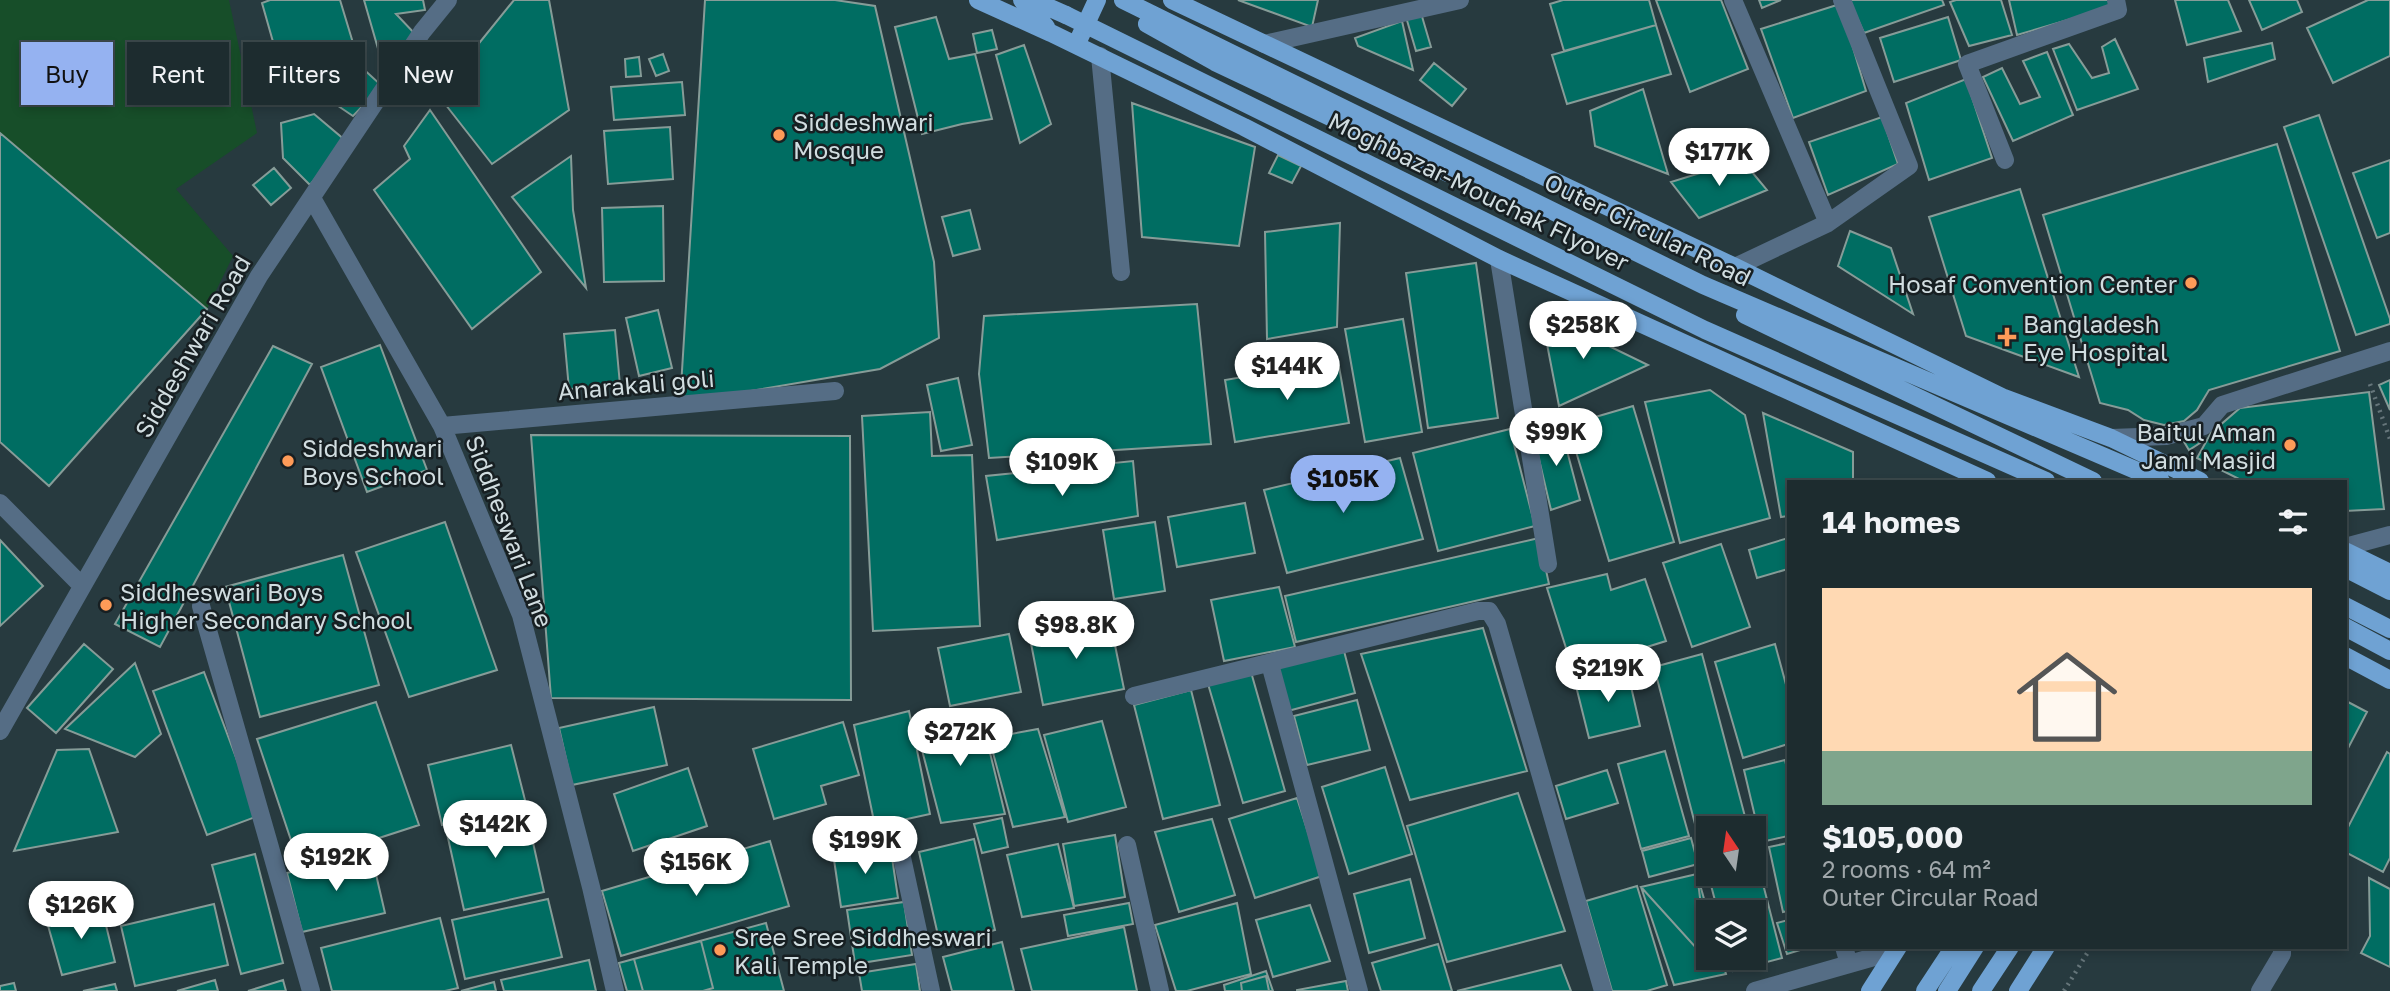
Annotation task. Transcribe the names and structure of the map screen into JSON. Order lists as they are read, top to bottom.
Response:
{
  "streets": {
    "main road": ["Moghbazar-Mouchak Flyover", "Outer Circular Road"],
    "street": ["Siddeshwari Road", "Anarakali goli", "Siddheswari Lane"]
  },
  "crossings": [
    ["Siddeshwari Road", "Siddheswari Lane"],
    ["Anarakali goli", "Siddheswari Lane"]
  ],
  "places": {
    "other": [
      "Siddeshwari Mosque",
      "Hosaf Convention Center",
      "Baitul Aman Jami Masjid",
      "Siddeshwari Boys School",
      "Siddheswari Boys Higher Secondary School",
      "Sree Sree Siddheswari Kali Temple"
    ],
    "health": ["Bangladesh Eye Hospital"]
  },
  "north": "top",
  "page": {
    "chip": [
      "Buy",
      "Rent",
      "Filters",
      "New"
    ],
    "price": [
      "$177K",
      "$258K",
      "$144K",
      "$99K",
      "$109K",
      "$105K",
      "$98.8K",
      "$219K",
      "$272K",
      "$142K",
      "$199K",
      "$192K",
      "$156K",
      "$126K"
    ],
    "heading": "14 homes",
    "list": [
      {
        "name": "$105,000",
        "note": "2 rooms · 64 m² · Outer Circular Road"
      }
    ]
  }
}
